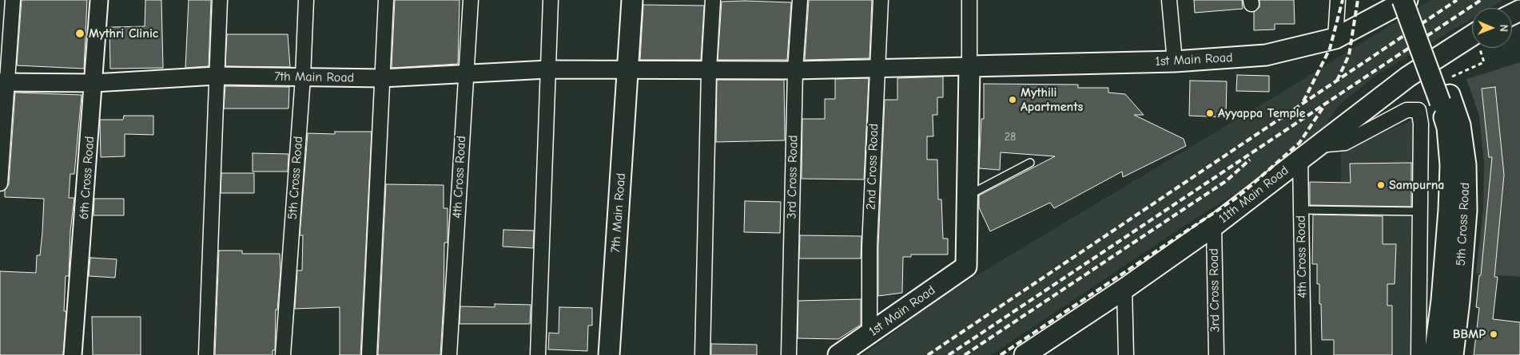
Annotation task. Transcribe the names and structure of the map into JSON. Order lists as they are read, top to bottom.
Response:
{
  "streets": {
    "main road": [
      "1st Main Road",
      "7th Main Road",
      "5th Cross Road",
      "11th Main Road"
    ],
    "street": [
      "2nd Cross Road",
      "4th Cross Road",
      "3rd Cross Road",
      "6th Cross Road"
    ]
  },
  "crossings": [
    ["1st Main Road", "2nd Cross Road"],
    ["7th Main Road", "4th Cross Road"],
    ["7th Main Road", "6th Cross Road"],
    ["7th Main Road", "5th Cross Road"],
    ["4th Cross Road", "11th Main Road"],
    ["3rd Cross Road", "11th Main Road"]
  ],
  "places": [
    "Mythri Clinic",
    "Mythili Apartments",
    "Ayyappa Temple",
    "Sampurna",
    "BBMP"
  ],
  "house_numbers": ["28"],
  "north": "right"
}
